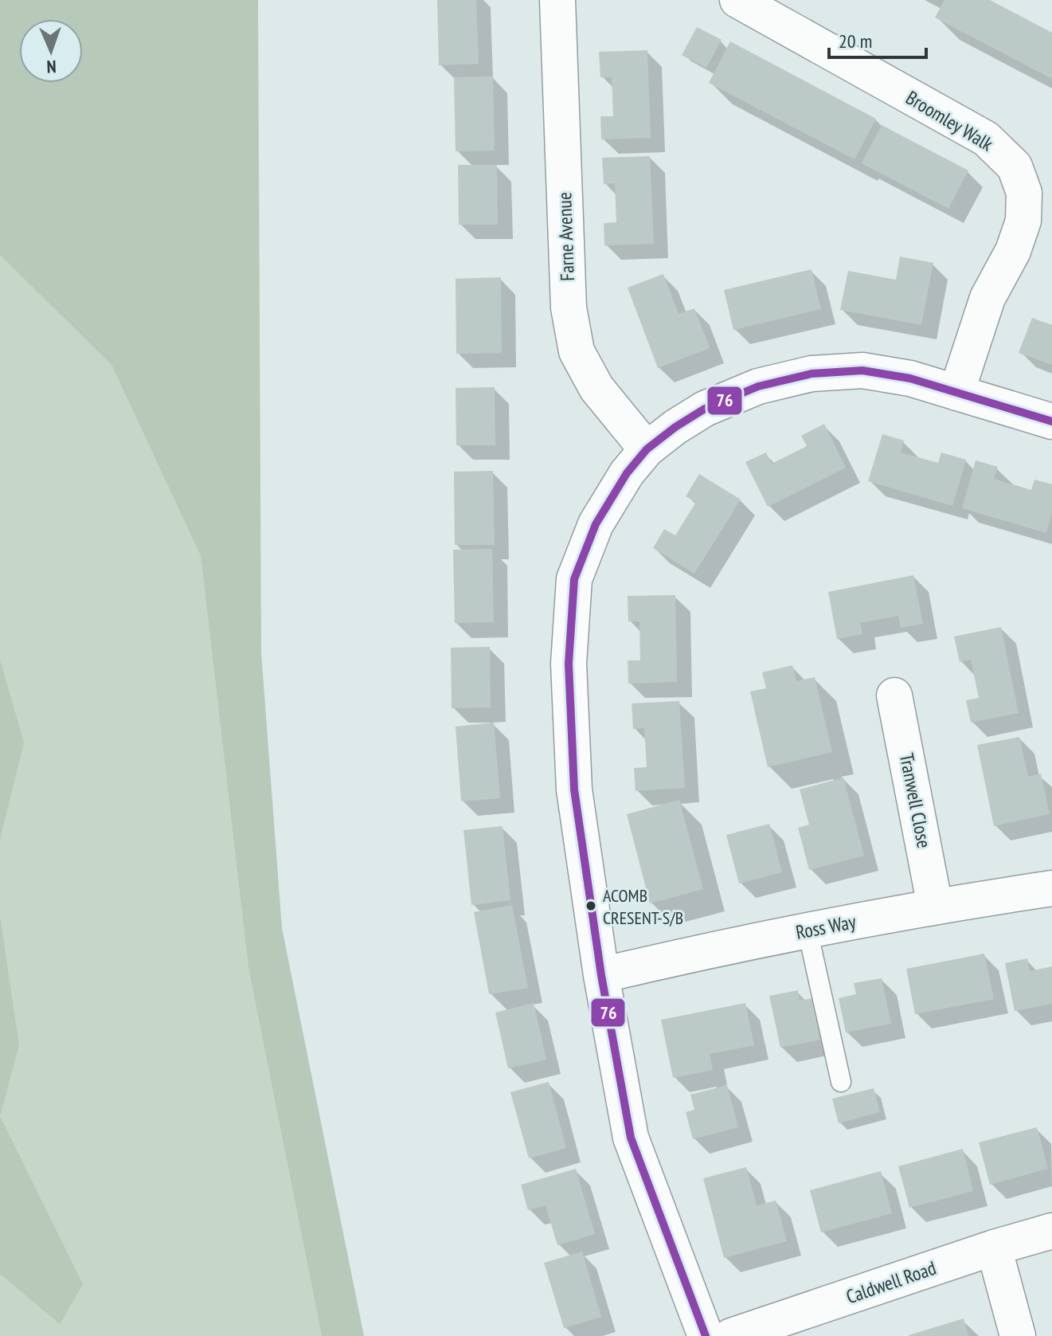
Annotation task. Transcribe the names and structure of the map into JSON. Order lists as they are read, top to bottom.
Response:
{
  "streets": {
    "street": [
      "Broomley Walk",
      "Farne Avenue",
      "Tranwell Close",
      "Ross Way",
      "Caldwell Road"
    ]
  },
  "crossings": [
    ["Tranwell Close", "Ross Way"]
  ],
  "places": ["ACOMB CRESENT-S/B"],
  "lines": ["transit line 76"],
  "scale_bar": "20 m",
  "north": "bottom"
}
